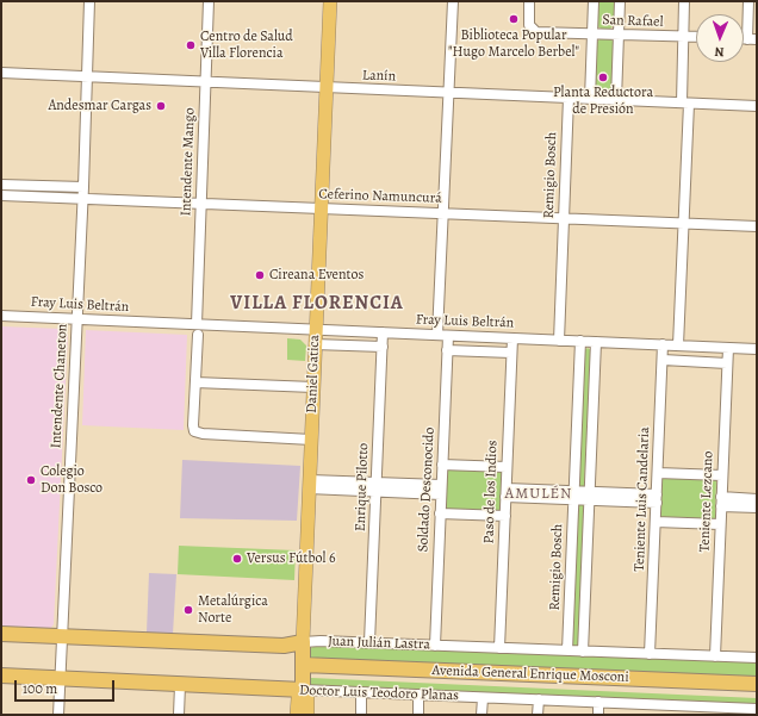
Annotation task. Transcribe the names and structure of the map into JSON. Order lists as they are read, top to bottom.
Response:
{
  "streets": {
    "highway": [
      "Daniel Gatica",
      "Juan Julián Lastra",
      "Avenida General Enrique Mosconi",
      "Doctor Luis Teodoro Planas"
    ],
    "street": [
      "San Rafael",
      "Lanín",
      "Intendente Mango",
      "Remigio Bosch",
      "Ceferino Namuncurá",
      "Fray Luis Beltrán",
      "Intendente Chaneton",
      "Enrique Pilotto",
      "Soldado Desconocido",
      "Paso de los Indios",
      "Teniente Luis Candelaria",
      "Teniente Lezcano"
    ]
  },
  "crossings": [
    ["Lanín", "Intendente Mango"],
    ["Lanín", "Remigio Bosch"],
    ["Lanín", "Daniel Gatica"],
    ["Lanín", "Intendente Chaneton"],
    ["Intendente Mango", "Ceferino Namuncurá"],
    ["Intendente Mango", "Fray Luis Beltrán"],
    ["Remigio Bosch", "Ceferino Namuncurá"],
    ["Remigio Bosch", "Fray Luis Beltrán"],
    ["Remigio Bosch", "Juan Julián Lastra"],
    ["Ceferino Namuncurá", "Daniel Gatica"],
    ["Ceferino Namuncurá", "Intendente Chaneton"],
    ["Fray Luis Beltrán", "Daniel Gatica"],
    ["Fray Luis Beltrán", "Intendente Chaneton"],
    ["Fray Luis Beltrán", "Enrique Pilotto"],
    ["Fray Luis Beltrán", "Soldado Desconocido"],
    ["Fray Luis Beltrán", "Paso de los Indios"],
    ["Fray Luis Beltrán", "Teniente Luis Candelaria"],
    ["Fray Luis Beltrán", "Teniente Lezcano"],
    ["Daniel Gatica", "Juan Julián Lastra"],
    ["Daniel Gatica", "Avenida General Enrique Mosconi"],
    ["Daniel Gatica", "Doctor Luis Teodoro Planas"],
    ["Intendente Chaneton", "Juan Julián Lastra"],
    ["Intendente Chaneton", "Doctor Luis Teodoro Planas"],
    ["Enrique Pilotto", "Juan Julián Lastra"],
    ["Soldado Desconocido", "Juan Julián Lastra"],
    ["Paso de los Indios", "Juan Julián Lastra"],
    ["Teniente Luis Candelaria", "Juan Julián Lastra"],
    ["Teniente Lezcano", "Juan Julián Lastra"]
  ],
  "districts": ["VILLA FLORENCIA", "AMULÉN"],
  "places": [
    "Biblioteca Popular \"Hugo Marcelo Berbel\"",
    "Centro de Salud Villa Florencia",
    "Planta Reductora de Presión",
    "Andesmar Cargas",
    "Cireana Eventos",
    "Colegio Don Bosco",
    "Versus Fútbol 6",
    "Metalúrgica Norte"
  ],
  "scale_bar": "100 m",
  "north": "bottom"
}
